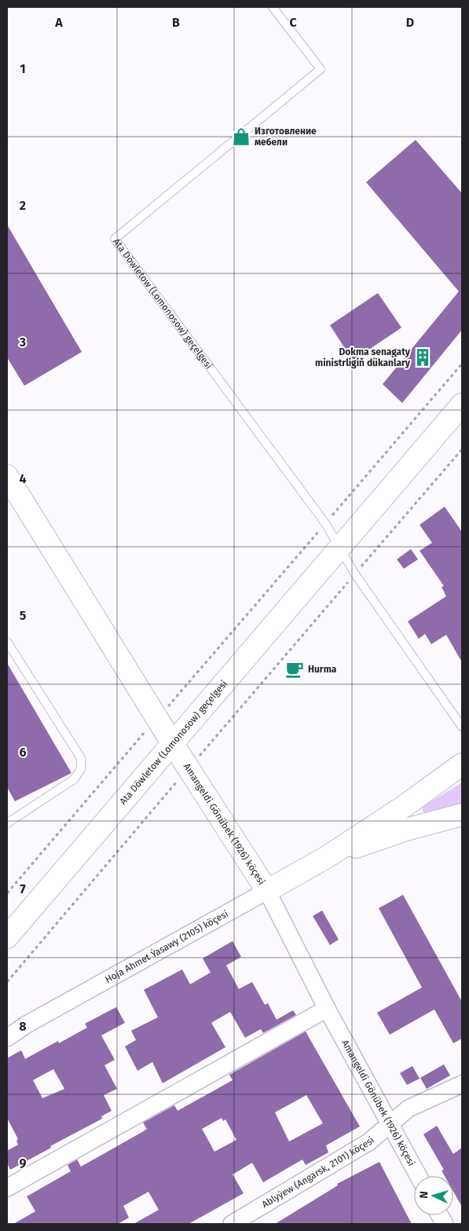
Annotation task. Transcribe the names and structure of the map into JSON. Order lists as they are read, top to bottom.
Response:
{
  "streets": {
    "street": [
      "Ata Döwletow (Lomonosow) geçelgesi",
      "Amangeldi Gönübek (1926) köçesi",
      "Hoja Ahmet Ýasawy (2105) köçesi",
      "Ablyýew (Angarsk, 2101) köçesi"
    ]
  },
  "crossings": [
    ["Ata Döwletow (Lomonosow) geçelgesi", "Amangeldi Gönübek (1926) köçesi"],
    ["Amangeldi Gönübek (1926) köçesi", "Hoja Ahmet Ýasawy (2105) köçesi"],
    ["Amangeldi Gönübek (1926) köçesi", "Ablyýew (Angarsk, 2101) köçesi"]
  ],
  "places": {
    "shop": ["Изготовление мебели"],
    "building": ["Dokma senagaty ministrligiň dükanlary"],
    "cafe": ["Hurma"]
  },
  "north": "left",
  "grid": {
    "columns": [
      "A",
      "B",
      "C",
      "D"
    ],
    "rows": [
      "1",
      "2",
      "3",
      "4",
      "5",
      "6",
      "7",
      "8",
      "9"
    ]
  }
}
